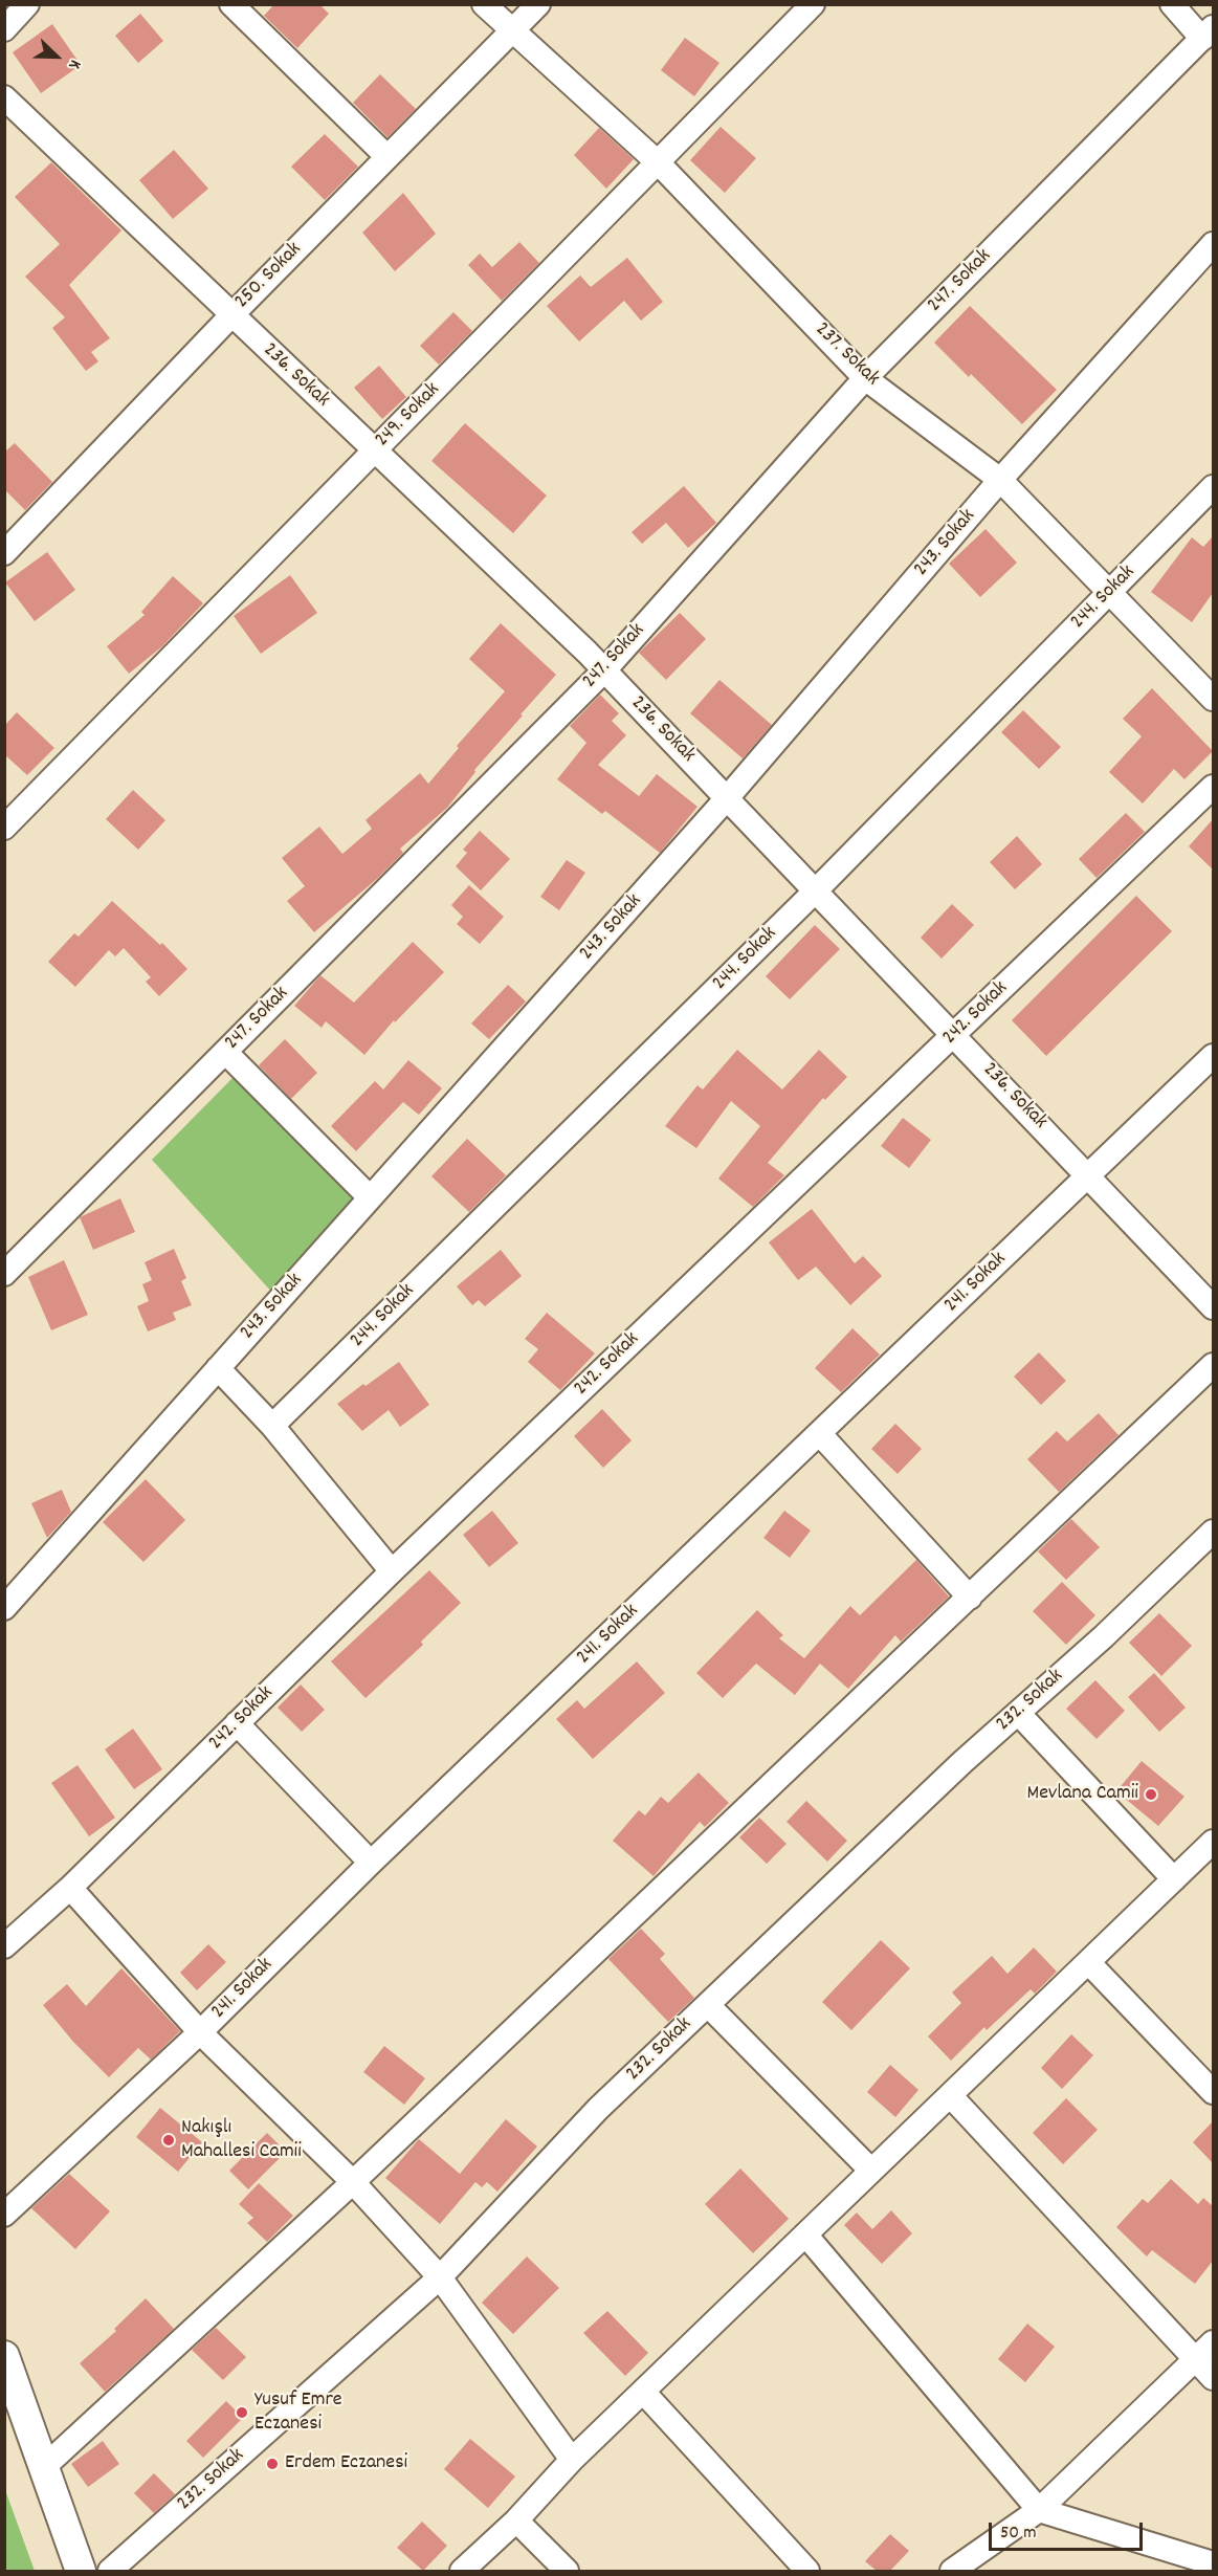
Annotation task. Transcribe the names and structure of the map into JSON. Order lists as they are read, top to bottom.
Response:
{
  "streets": {
    "street": [
      "250. Sokak",
      "247. Sokak",
      "237. Sokak",
      "236. Sokak",
      "249. Sokak",
      "243. Sokak",
      "244. Sokak",
      "242. Sokak",
      "241. Sokak",
      "232. Sokak"
    ]
  },
  "crossings": [
    ["250. Sokak", "237. Sokak"],
    ["250. Sokak", "236. Sokak"],
    ["247. Sokak", "237. Sokak"],
    ["247. Sokak", "236. Sokak"],
    ["237. Sokak", "249. Sokak"],
    ["237. Sokak", "243. Sokak"],
    ["237. Sokak", "244. Sokak"],
    ["236. Sokak", "249. Sokak"],
    ["236. Sokak", "243. Sokak"],
    ["236. Sokak", "244. Sokak"],
    ["236. Sokak", "242. Sokak"],
    ["236. Sokak", "241. Sokak"]
  ],
  "places": [
    "Mevlana Camii",
    "Nakışlı Mahallesi Camii",
    "Yusuf Emre Eczanesi",
    "Erdem Eczanesi"
  ],
  "scale_bar": "50 m",
  "north": "bottom right"
}
